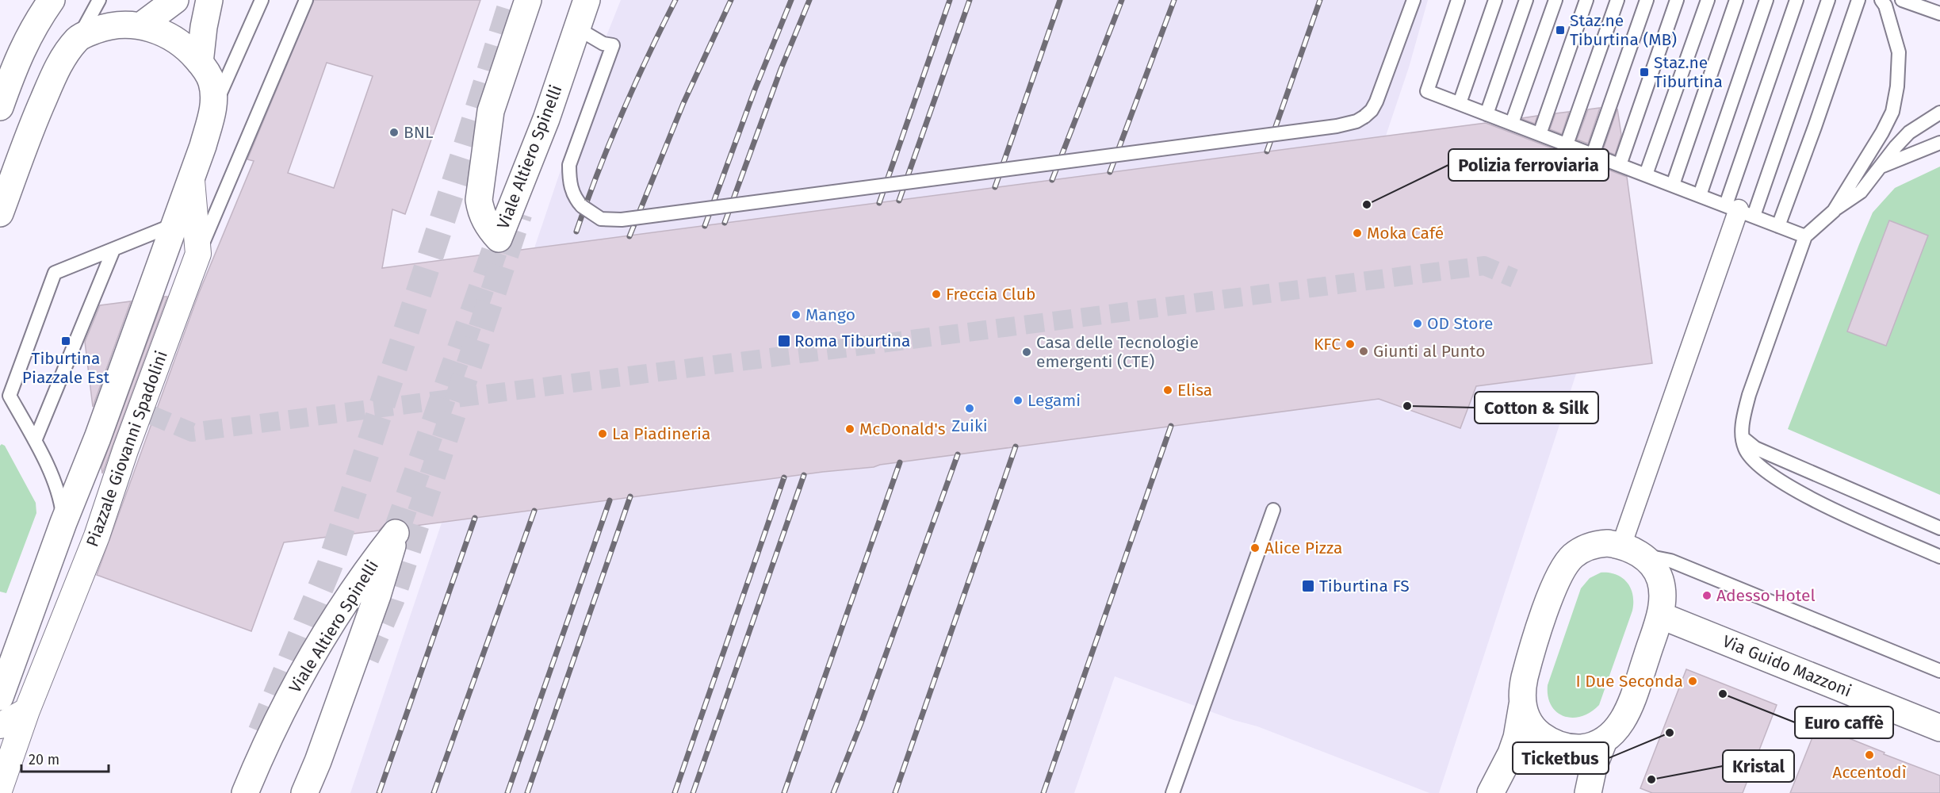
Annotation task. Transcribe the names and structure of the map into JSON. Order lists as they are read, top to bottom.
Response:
{
  "streets": {
    "main road": ["Viale Altiero Spinelli", "Piazzale Giovanni Spadolini", "Via Guido Mazzoni"]
  },
  "places": {
    "transit": [
      "Staz.ne Tiburtina (MB)",
      "Staz.ne Tiburtina",
      "Tiburtina Piazzale Est",
      "Roma Tiburtina",
      "Tiburtina FS"
    ],
    "other": [
      "BNL",
      "Polizia ferroviaria",
      "Moka Café",
      "Freccia Club",
      "Mango",
      "OD Store",
      "KFC",
      "Giunti al Punto",
      "Casa delle Tecnologie emergenti (CTE)",
      "Elisa",
      "Legami",
      "Cotton & Silk",
      "Zuiki",
      "McDonald's",
      "La Piadineria",
      "Alice Pizza",
      "Adesso Hotel",
      "I Due Seconda",
      "Euro caffè",
      "Ticketbus",
      "Accentodì",
      "Kristal"
    ]
  },
  "scale_bar": "20 m"
}
